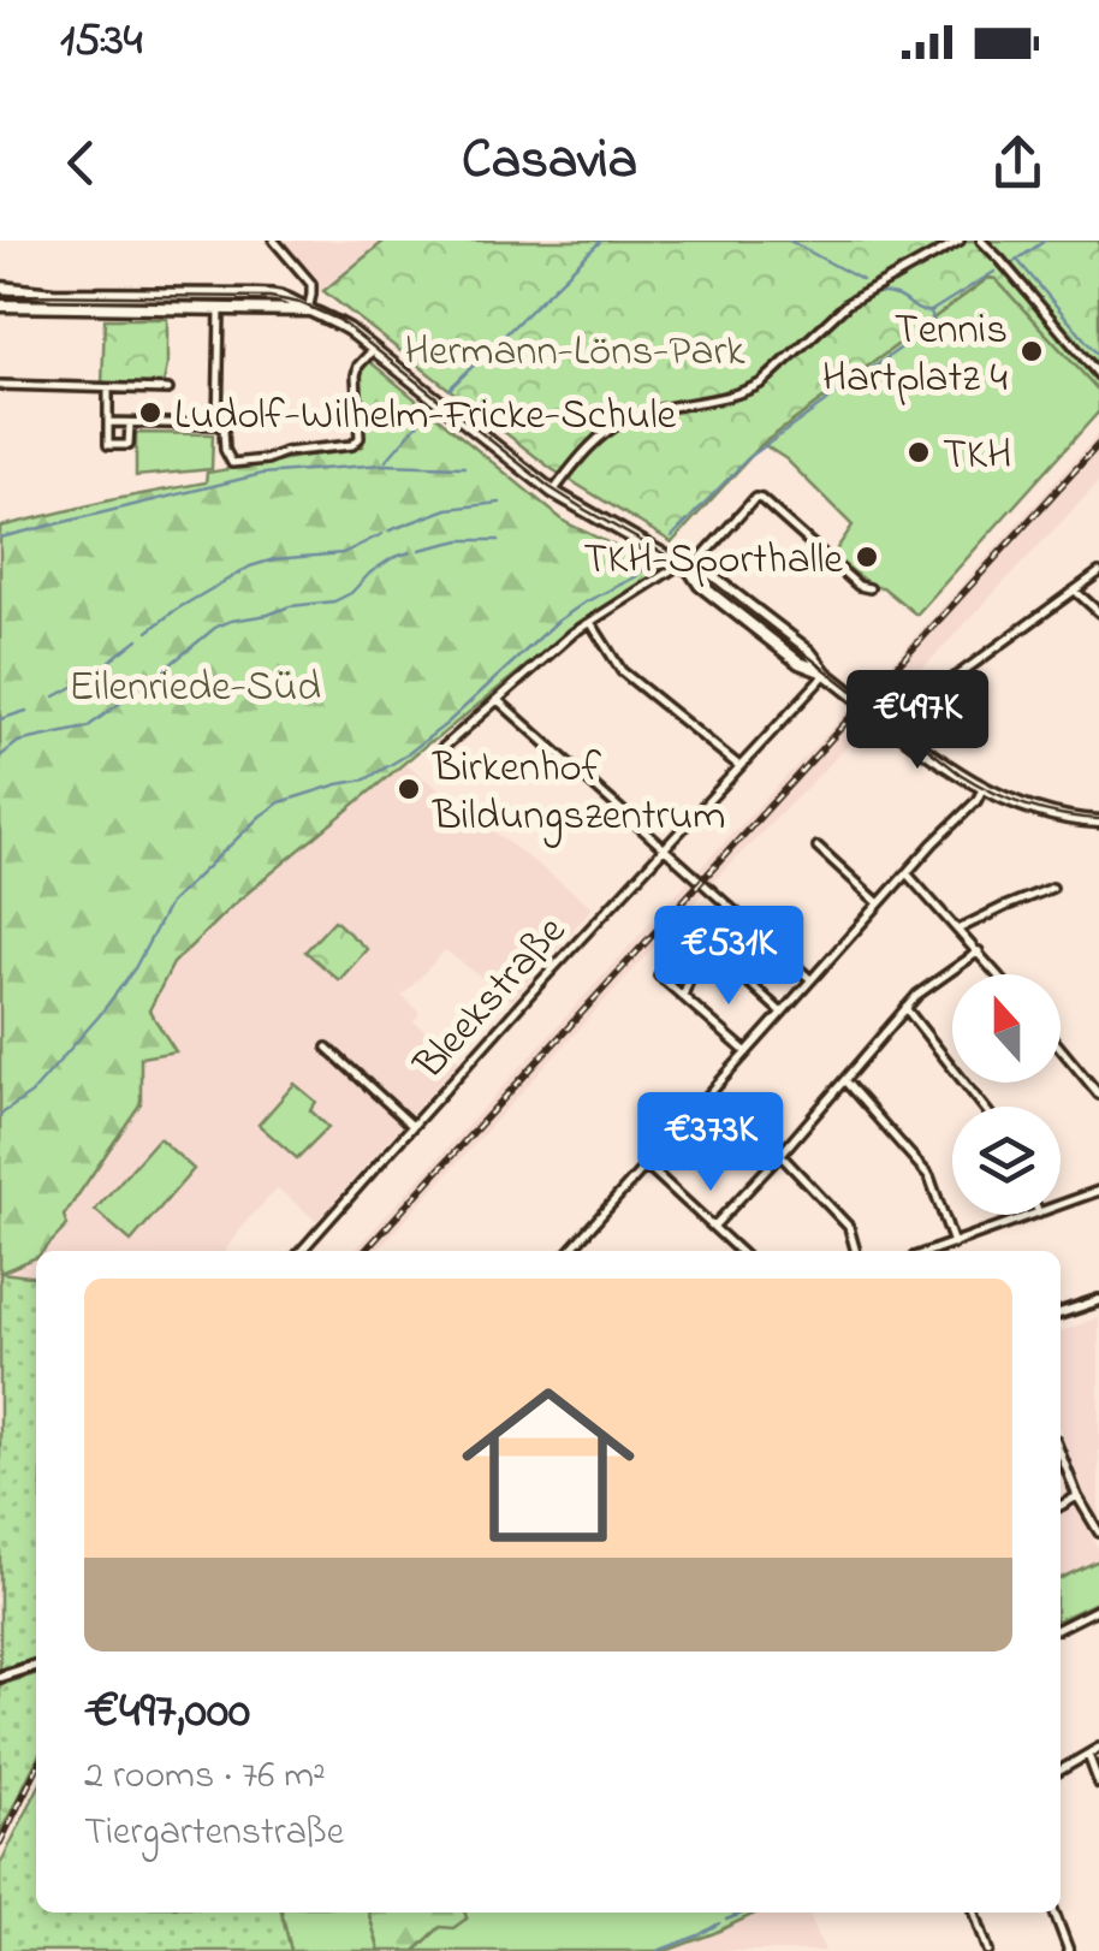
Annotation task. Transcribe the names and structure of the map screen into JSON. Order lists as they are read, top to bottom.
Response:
{
  "streets": {
    "street": ["Bleekstraße"]
  },
  "parks": ["Hermann-Löns-Park", "Eilenriede-Süd"],
  "places": [
    "Tennis Hartplatz 4",
    "Ludolf-Wilhelm-Fricke-Schule",
    "TKH",
    "TKH-Sporthalle",
    "Birkenhof Bildungszentrum"
  ],
  "north": "top",
  "page": {
    "status": "15:34",
    "header": "Casavia",
    "price": ["€497K", "€531K", "€373K"],
    "list": [
      {
        "name": "€497,000",
        "note": "2 rooms · 76 m² · Tiergartenstraße"
      }
    ]
  }
}
